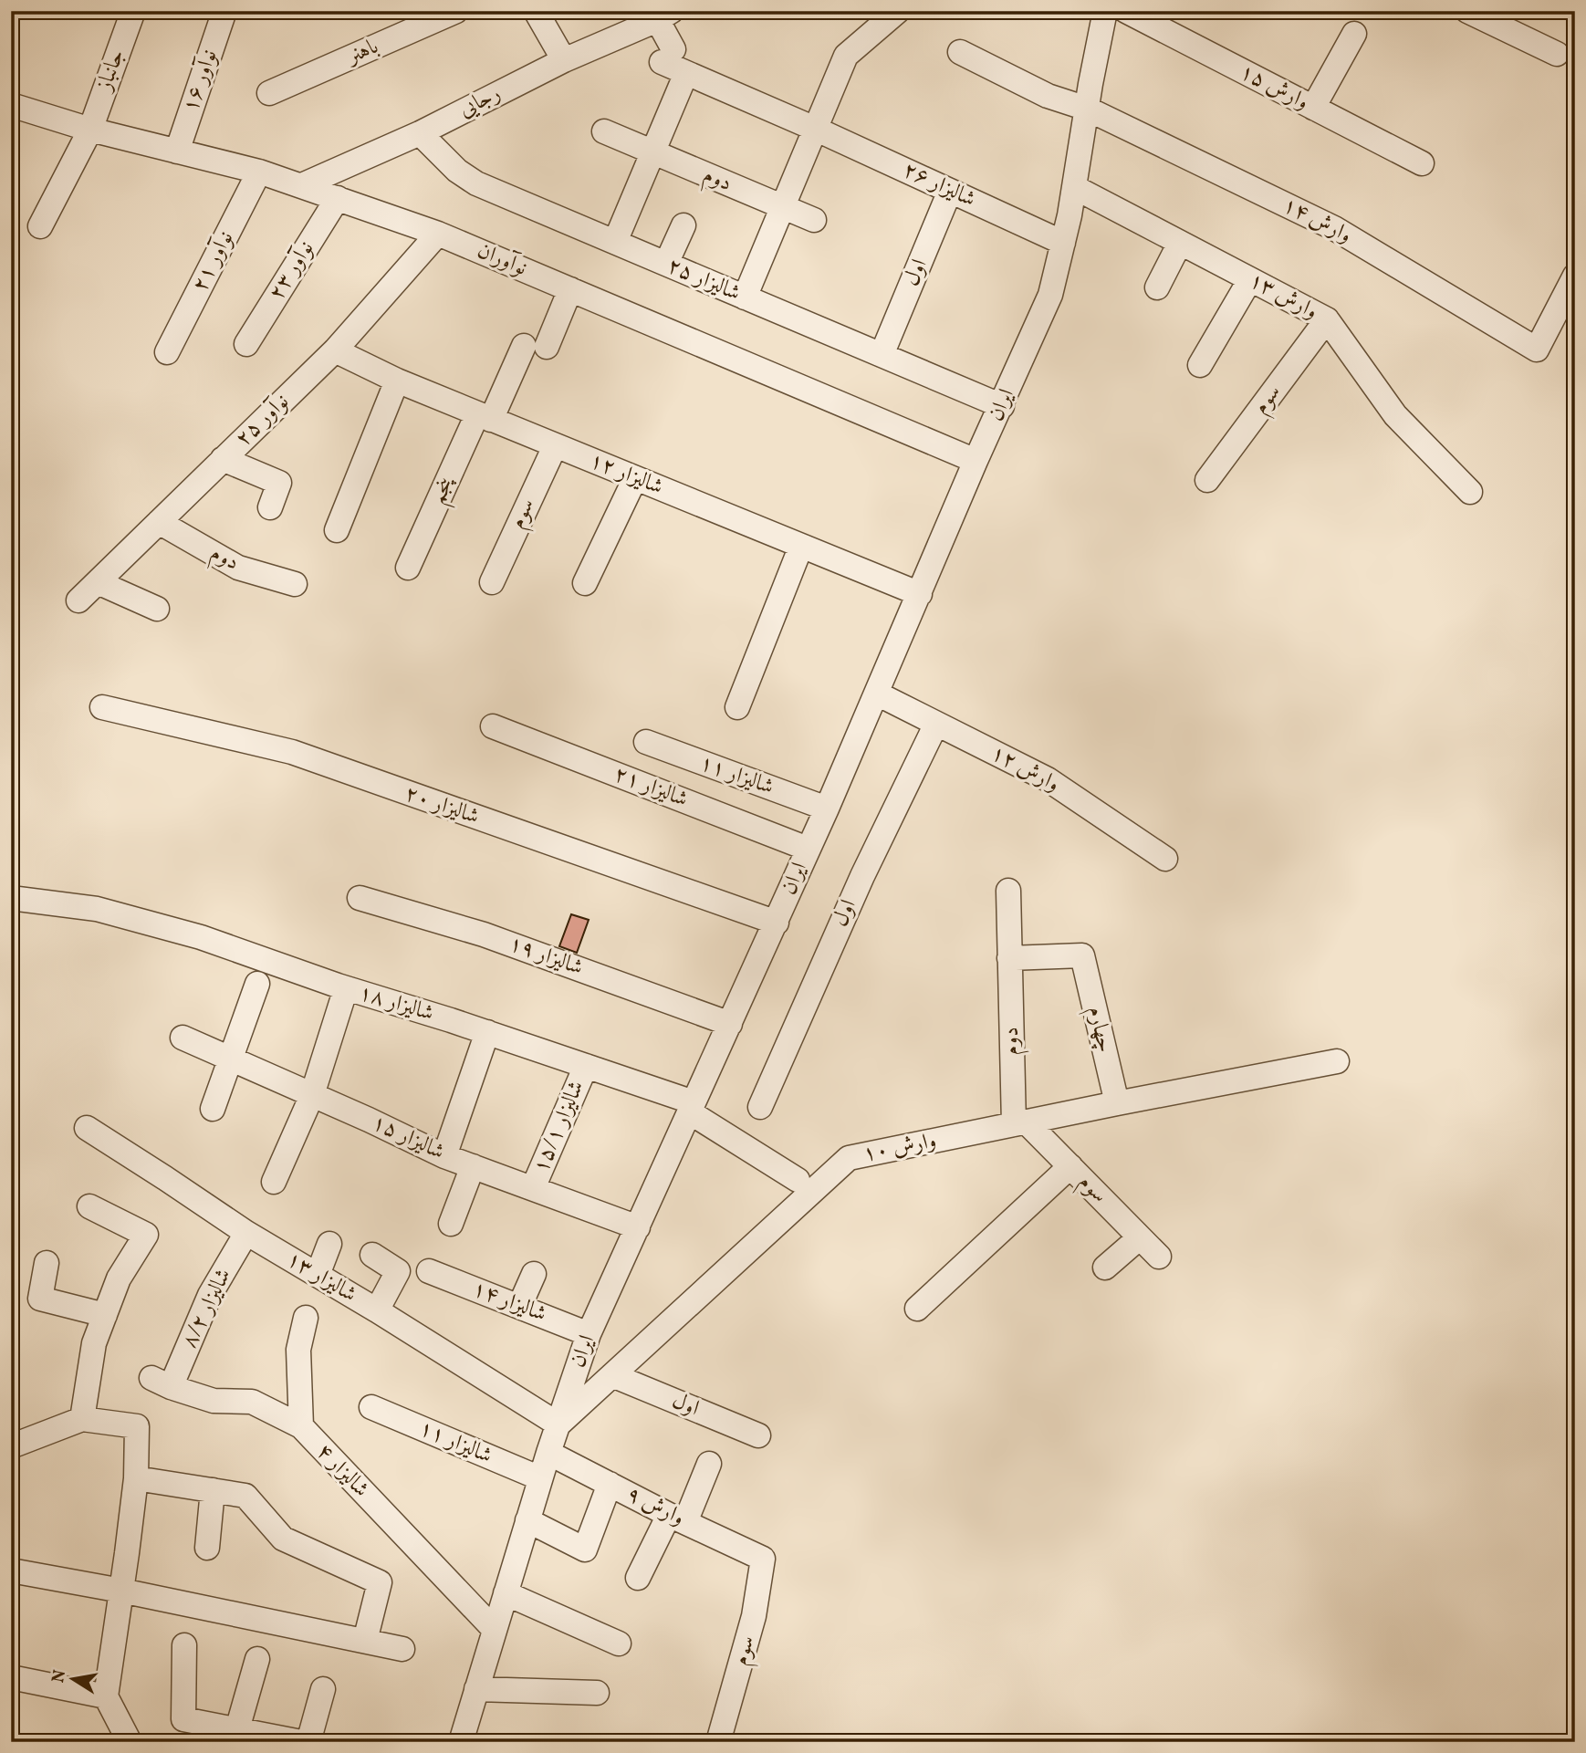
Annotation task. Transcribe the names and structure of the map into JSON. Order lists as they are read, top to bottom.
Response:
{
  "streets": {
    "street": [
      "باهنر",
      "جانباز",
      "نوآور ۱۶",
      "وارش ۱۵",
      "رجایی",
      "دوم",
      "شالیزار ۲۶",
      "وارش ۱۴",
      "نوآوران",
      "نوآور ۲۱",
      "نوآور ۲۳",
      "اول",
      "شالیزار ۲۵",
      "وارش ۱۳",
      "سوم",
      "ایران",
      "نوآور ۲۵",
      "شالیزار ۱۲",
      "پنجم",
      "وارش ۱۲",
      "شالیزار ۱۱",
      "شالیزار ۲۱",
      "شالیزار ۲۰",
      "شالیزار ۱۹",
      "شالیزار ۱۸",
      "چهارم",
      "شالیزار ۱۵/۱",
      "شالیزار ۱۵",
      "وارش ۱۰",
      "شالیزار ۱۳",
      "شالیزار ۱۴",
      "شالیزار ۸/۲",
      "شالیزار ۴",
      "وارش ۹"
    ]
  },
  "crossings": [
    ["جانباز", "نوآوران"],
    ["نوآور ۱۶", "نوآوران"],
    ["رجایی", "شالیزار ۲۶"],
    ["رجایی", "نوآوران"],
    ["رجایی", "شالیزار ۲۵"],
    ["دوم", "سوم"],
    ["دوم", "نوآور ۲۵"],
    ["دوم", "چهارم"],
    ["دوم", "وارش ۱۰"],
    ["شالیزار ۲۶", "اول"],
    ["شالیزار ۲۶", "ایران"],
    ["وارش ۱۴", "ایران"],
    ["نوآوران", "نوآور ۲۱"],
    ["نوآوران", "نوآور ۲۳"],
    ["نوآوران", "ایران"],
    ["نوآوران", "نوآور ۲۵"],
    ["اول", "شالیزار ۲۵"],
    ["اول", "وارش ۱۲"],
    ["اول", "وارش ۱۰"],
    ["شالیزار ۲۵", "ایران"],
    ["وارش ۱۳", "سوم"],
    ["وارش ۱۳", "ایران"],
    ["سوم", "شالیزار ۱۲"],
    ["سوم", "وارش ۱۰"],
    ["سوم", "وارش ۹"],
    ["ایران", "شالیزار ۱۲"],
    ["ایران", "وارش ۱۲"],
    ["ایران", "شالیزار ۱۱"],
    ["ایران", "شالیزار ۲۱"],
    ["ایران", "شالیزار ۲۰"],
    ["ایران", "شالیزار ۱۹"],
    ["ایران", "شالیزار ۱۸"],
    ["ایران", "شالیزار ۱۵"],
    ["ایران", "وارش ۱۰"],
    ["ایران", "شالیزار ۱۳"],
    ["ایران", "شالیزار ۱۴"],
    ["ایران", "شالیزار ۴"],
    ["ایران", "وارش ۹"],
    ["نوآور ۲۵", "شالیزار ۱۲"],
    ["شالیزار ۱۲", "پنجم"],
    ["شالیزار ۱۸", "شالیزار ۱۵/۱"],
    ["چهارم", "وارش ۱۰"],
    ["شالیزار ۱۵/۱", "شالیزار ۱۵"],
    ["وارش ۱۰", "شالیزار ۱۳"],
    ["شالیزار ۱۳", "شالیزار ۸/۲"],
    ["شالیزار ۸/۲", "شالیزار ۴"]
  ],
  "north": "left"
}
